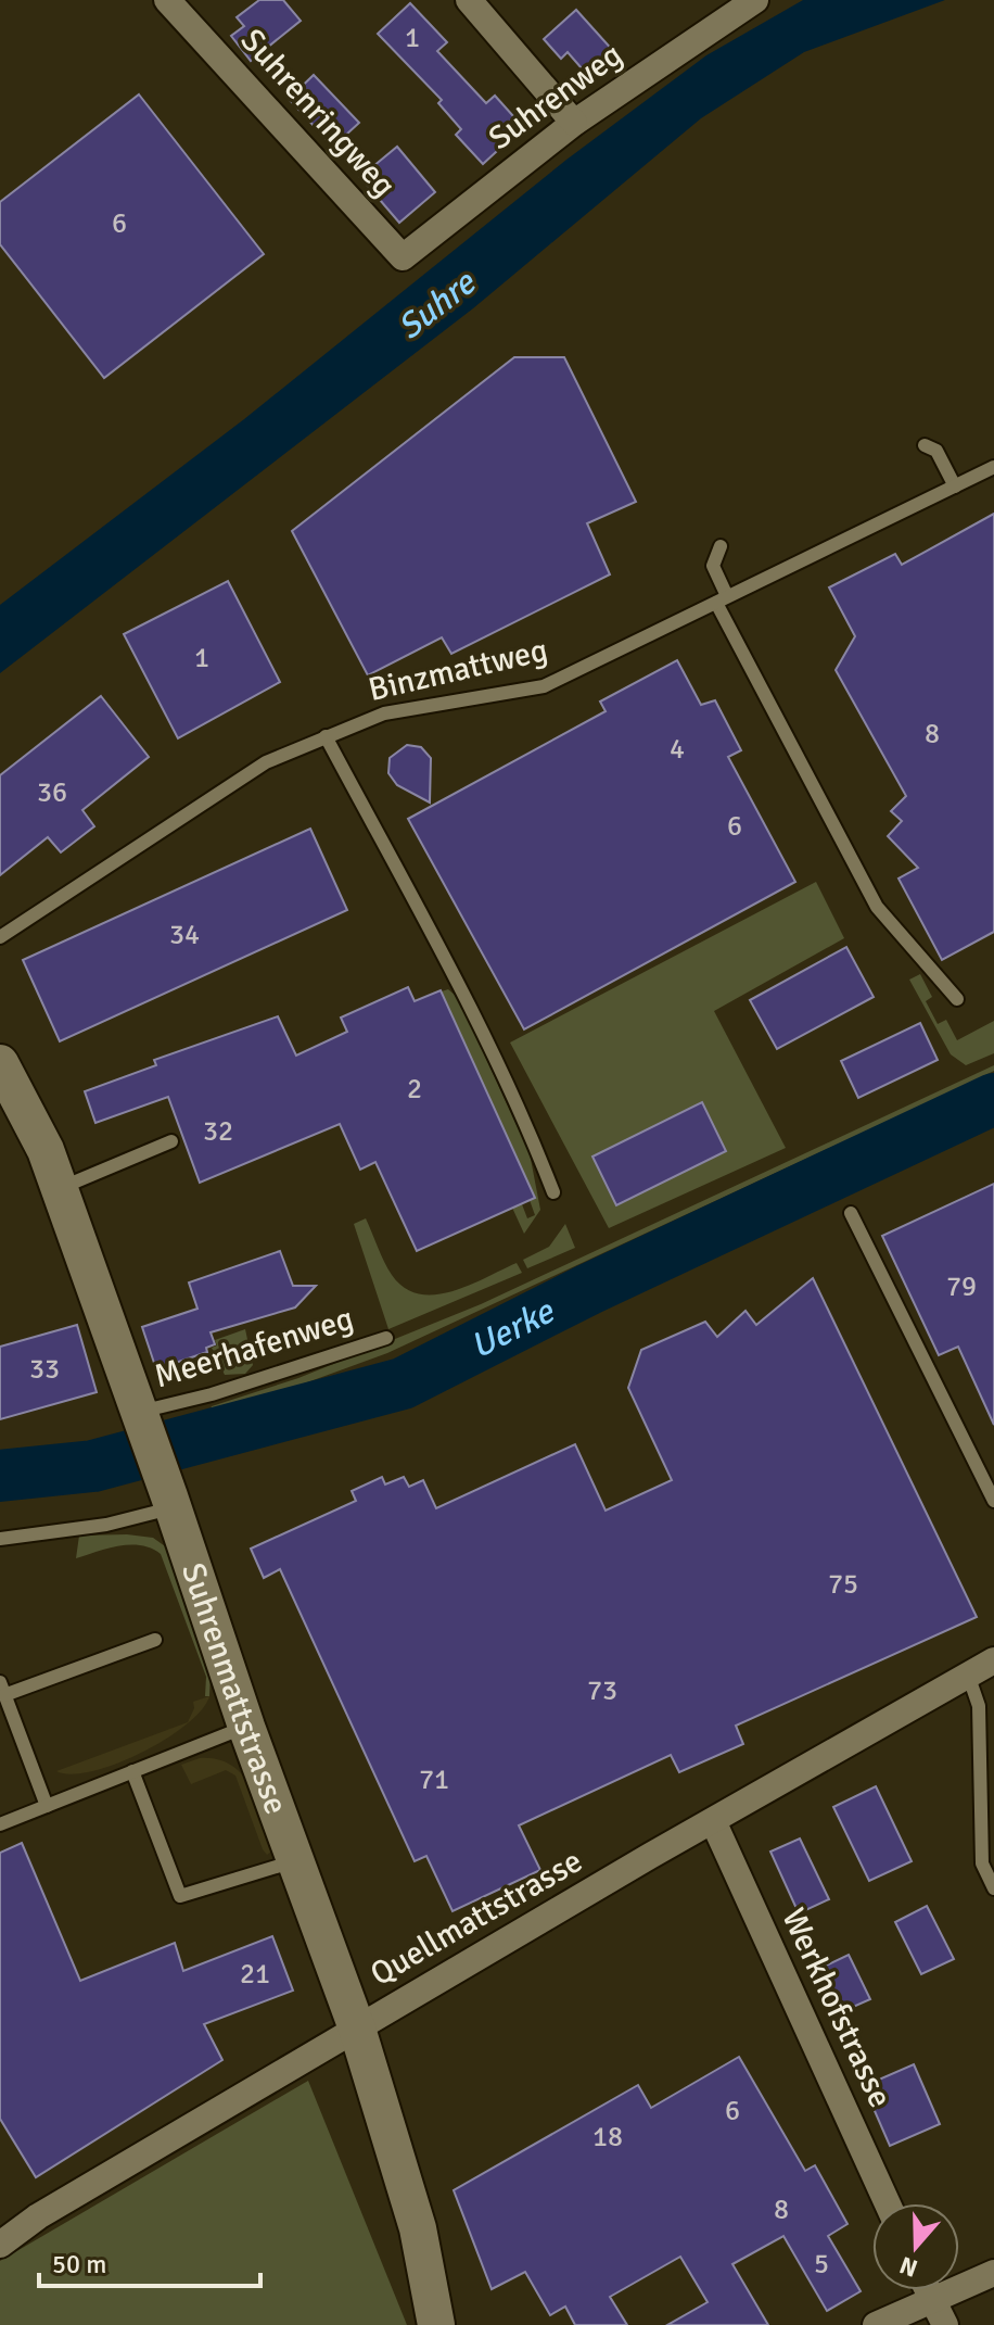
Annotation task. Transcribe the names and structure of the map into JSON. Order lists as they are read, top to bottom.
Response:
{
  "streets": {
    "street": [
      "Suhrenweg",
      "Suhrenringweg",
      "Suhrenmattstrasse",
      "Quellmattstrasse",
      "Werkhofstrasse"
    ],
    "lane": ["Binzmattweg", "Meerhafenweg"]
  },
  "crossings": [
    ["Suhrenweg", "Suhrenringweg"],
    ["Meerhafenweg", "Suhrenmattstrasse"],
    ["Suhrenmattstrasse", "Quellmattstrasse"],
    ["Quellmattstrasse", "Werkhofstrasse"]
  ],
  "water": ["Suhre", "Uerke"],
  "house_numbers": [
    "1",
    "6",
    "1",
    "8",
    "4",
    "36",
    "6",
    "34",
    "2",
    "32",
    "79",
    "33",
    "75",
    "73",
    "71",
    "21",
    "6",
    "18",
    "8",
    "5"
  ],
  "scale_bar": "50 m",
  "north": "bottom"
}
